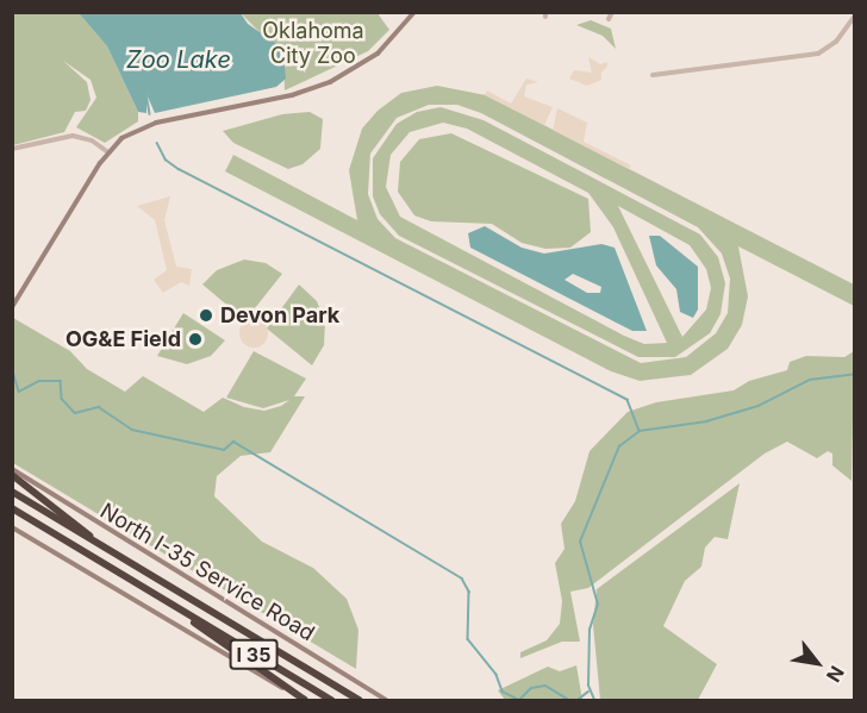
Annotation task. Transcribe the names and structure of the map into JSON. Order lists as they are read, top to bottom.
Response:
{
  "streets": {
    "highway": ["I 35"],
    "main road": ["North I-35 Service Road"]
  },
  "water": ["Zoo Lake"],
  "parks": ["Oklahoma City Zoo"],
  "places": ["Devon Park", "OG&E Field"],
  "north": "bottom right"
}
